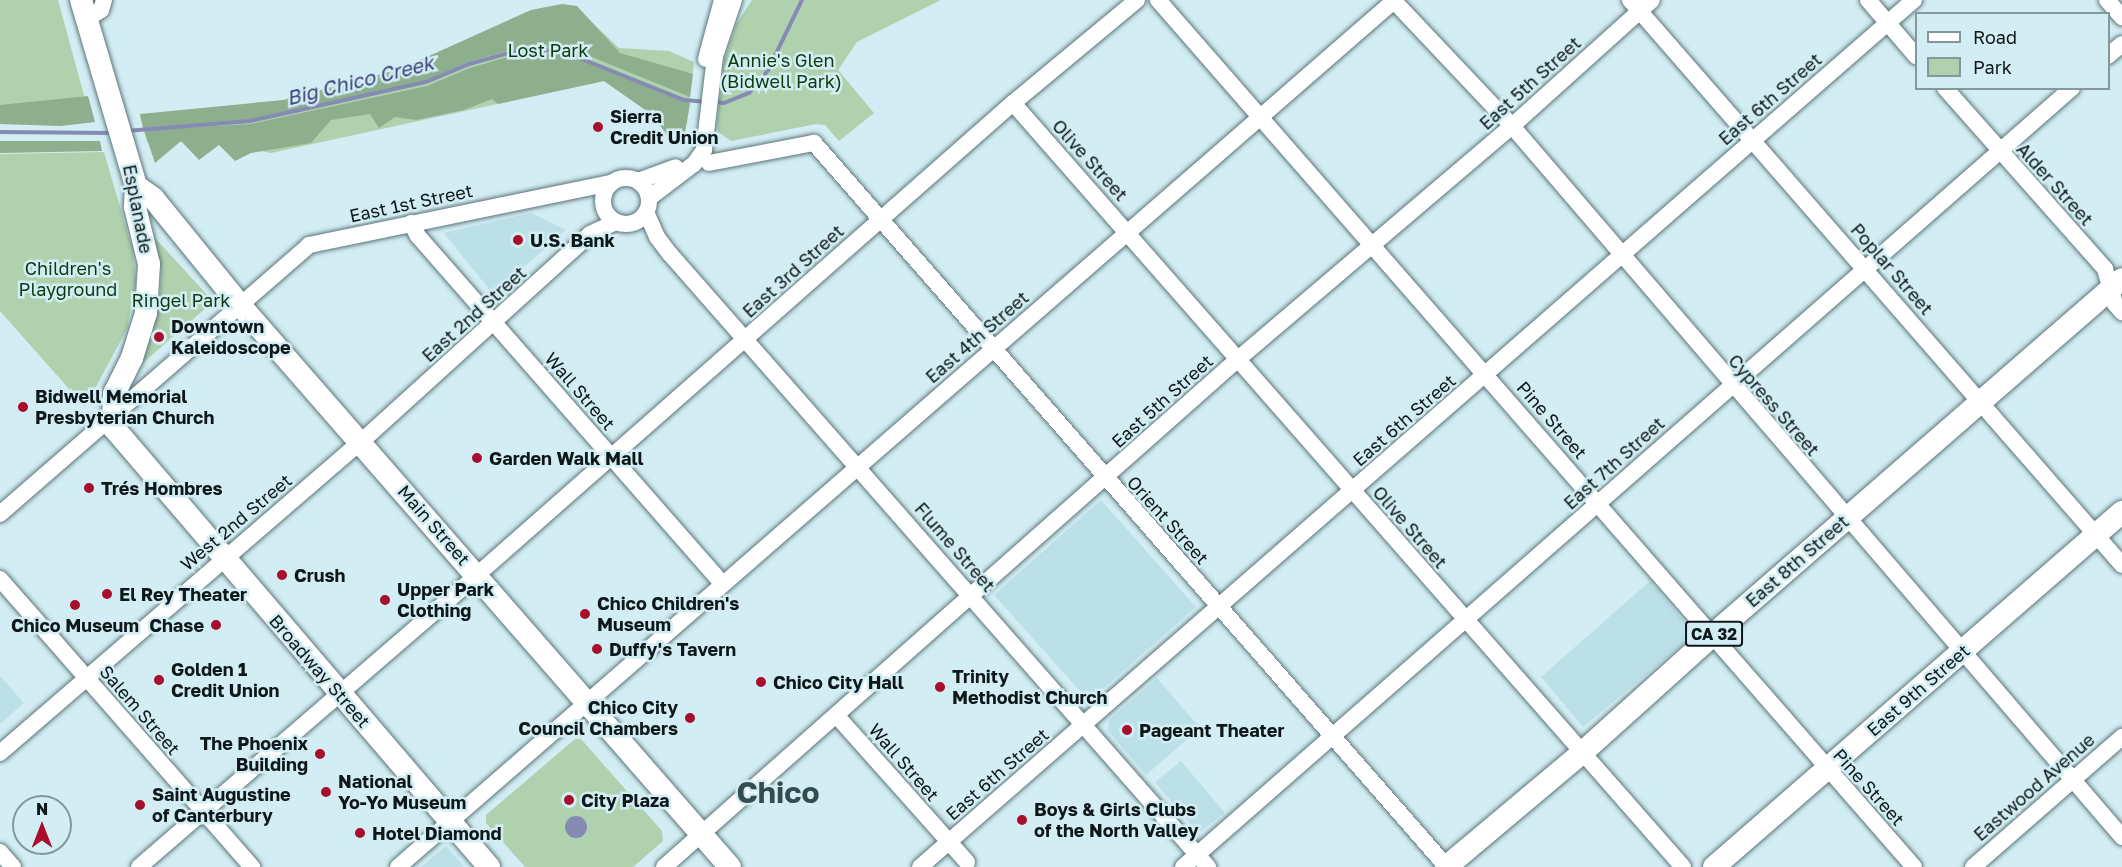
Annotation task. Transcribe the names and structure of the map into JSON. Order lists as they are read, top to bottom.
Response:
{
  "streets": {
    "main road": [
      "Esplanade",
      "Main Street",
      "East 8th Street",
      "CA 32",
      "Broadway Street",
      "East 9th Street"
    ],
    "street": [
      "East 5th Street",
      "East 6th Street",
      "Olive Street",
      "Alder Street",
      "East 1st Street",
      "Poplar Street",
      "East 3rd Street",
      "East 2nd Street",
      "East 4th Street",
      "Wall Street",
      "Cypress Street",
      "Pine Street",
      "East 7th Street",
      "Orient Street",
      "West 2nd Street",
      "Flume Street",
      "Salem Street",
      "Eastwood Avenue"
    ]
  },
  "crossings": [
    ["East 5th Street", "Olive Street"],
    ["East 5th Street", "Poplar Street"],
    ["East 5th Street", "Wall Street"],
    ["East 5th Street", "Cypress Street"],
    ["East 5th Street", "Pine Street"],
    ["East 5th Street", "Orient Street"],
    ["East 5th Street", "Main Street"],
    ["East 5th Street", "Flume Street"],
    ["East 6th Street", "Olive Street"],
    ["East 6th Street", "Poplar Street"],
    ["East 6th Street", "Wall Street"],
    ["East 6th Street", "Cypress Street"],
    ["East 6th Street", "Pine Street"],
    ["East 6th Street", "Orient Street"],
    ["East 6th Street", "Flume Street"],
    ["Olive Street", "East 3rd Street"],
    ["Olive Street", "East 4th Street"],
    ["Olive Street", "East 7th Street"],
    ["Olive Street", "East 8th Street"],
    ["Alder Street", "East 7th Street"],
    ["Alder Street", "East 8th Street"],
    ["East 1st Street", "Esplanade"],
    ["East 1st Street", "East 2nd Street"],
    ["East 1st Street", "Wall Street"],
    ["East 1st Street", "Main Street"],
    ["East 1st Street", "Flume Street"],
    ["East 1st Street", "Broadway Street"],
    ["Esplanade", "Main Street"],
    ["Esplanade", "Broadway Street"],
    ["Poplar Street", "East 7th Street"],
    ["Poplar Street", "East 8th Street"],
    ["Poplar Street", "East 9th Street"],
    ["East 3rd Street", "Wall Street"],
    ["East 3rd Street", "Orient Street"],
    ["East 3rd Street", "Main Street"],
    ["East 3rd Street", "Flume Street"],
    ["East 3rd Street", "Broadway Street"],
    ["East 3rd Street", "Salem Street"],
    ["East 2nd Street", "Wall Street"],
    ["East 2nd Street", "West 2nd Street"],
    ["East 2nd Street", "Main Street"],
    ["East 2nd Street", "Flume Street"],
    ["East 4th Street", "Wall Street"],
    ["East 4th Street", "Cypress Street"],
    ["East 4th Street", "Pine Street"],
    ["East 4th Street", "Orient Street"],
    ["East 4th Street", "Main Street"],
    ["East 4th Street", "Flume Street"],
    ["East 4th Street", "Broadway Street"],
    ["Cypress Street", "East 7th Street"],
    ["Cypress Street", "East 8th Street"],
    ["Cypress Street", "East 9th Street"],
    ["Cypress Street", "Eastwood Avenue"],
    ["Pine Street", "East 7th Street"],
    ["Pine Street", "East 8th Street"],
    ["Pine Street", "East 9th Street"],
    ["East 7th Street", "Orient Street"],
    ["East 7th Street", "Flume Street"],
    ["Orient Street", "East 8th Street"],
    ["West 2nd Street", "Main Street"],
    ["West 2nd Street", "Broadway Street"],
    ["West 2nd Street", "Salem Street"]
  ],
  "districts": ["Chico"],
  "water": ["Big Chico Creek"],
  "parks": [
    "Lost Park",
    "Annie's Glen (Bidwell Park)",
    "Children's Playground",
    "Ringel Park"
  ],
  "places": [
    "Sierra Credit Union",
    "U.S. Bank",
    "Downtown Kaleidoscope",
    "Bidwell Memorial Presbyterian Church",
    "Garden Walk Mall",
    "Trés Hombres",
    "Crush",
    "El Rey Theater",
    "Upper Park Clothing",
    "Chico Museum",
    "Chico Children's Museum",
    "Chase",
    "Duffy's Tavern",
    "Golden 1 Credit Union",
    "Chico City Hall",
    "Trinity Methodist Church",
    "Chico City Council Chambers",
    "Pageant Theater",
    "The Phoenix Building",
    "National Yo-Yo Museum",
    "City Plaza",
    "Saint Augustine of Canterbury",
    "Boys & Girls Clubs of the North Valley",
    "Hotel Diamond"
  ],
  "legend": ["Road", "Park"],
  "north": "top"
}
